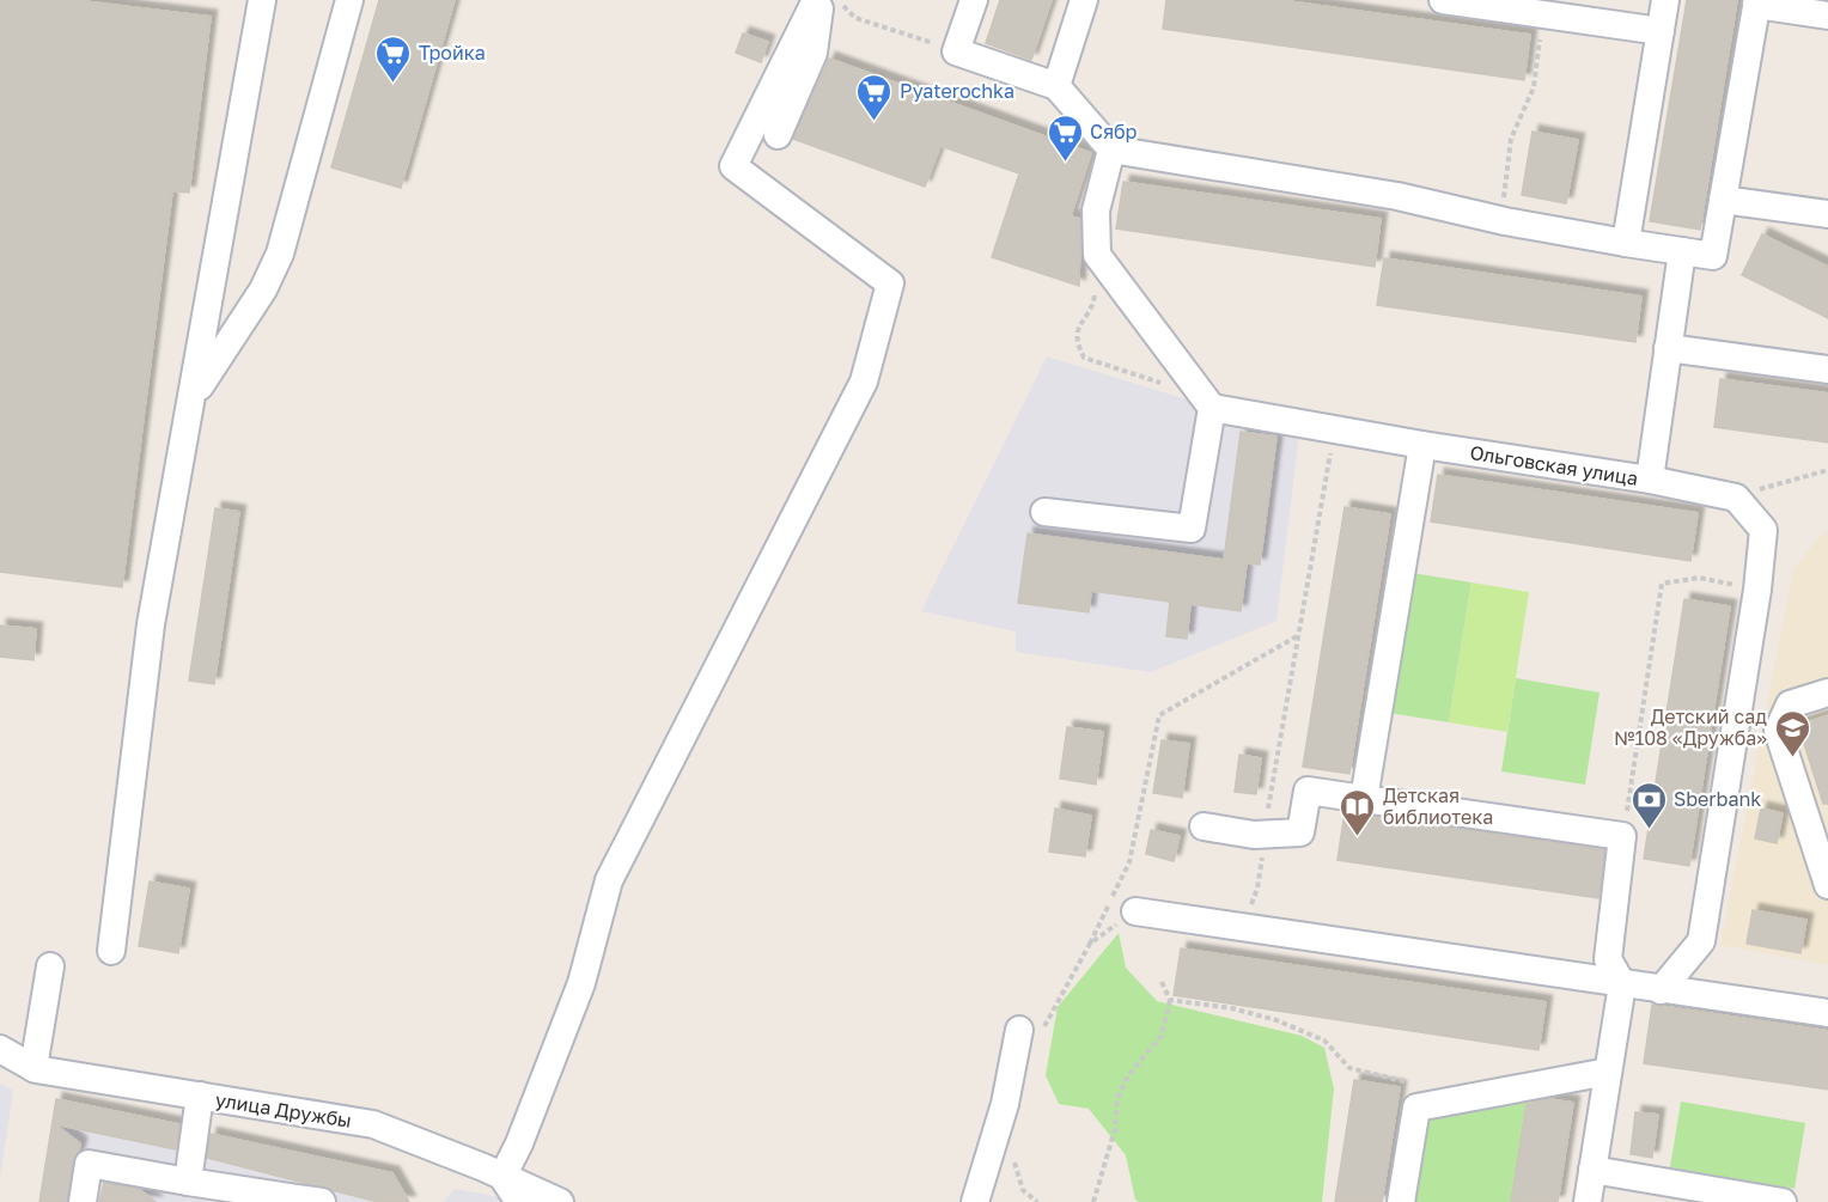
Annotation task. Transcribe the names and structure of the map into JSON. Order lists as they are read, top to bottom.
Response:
{
  "streets": {
    "street": ["Ольговская улица", "улица Дружбы"]
  },
  "places": {
    "supermarket": ["Тройка", "Pyaterochka", "Сябр"],
    "school or university": ["Детский сад №108 «Дружба»"],
    "bank": ["Sberbank"],
    "library": ["Детская библиотека"]
  }
}
